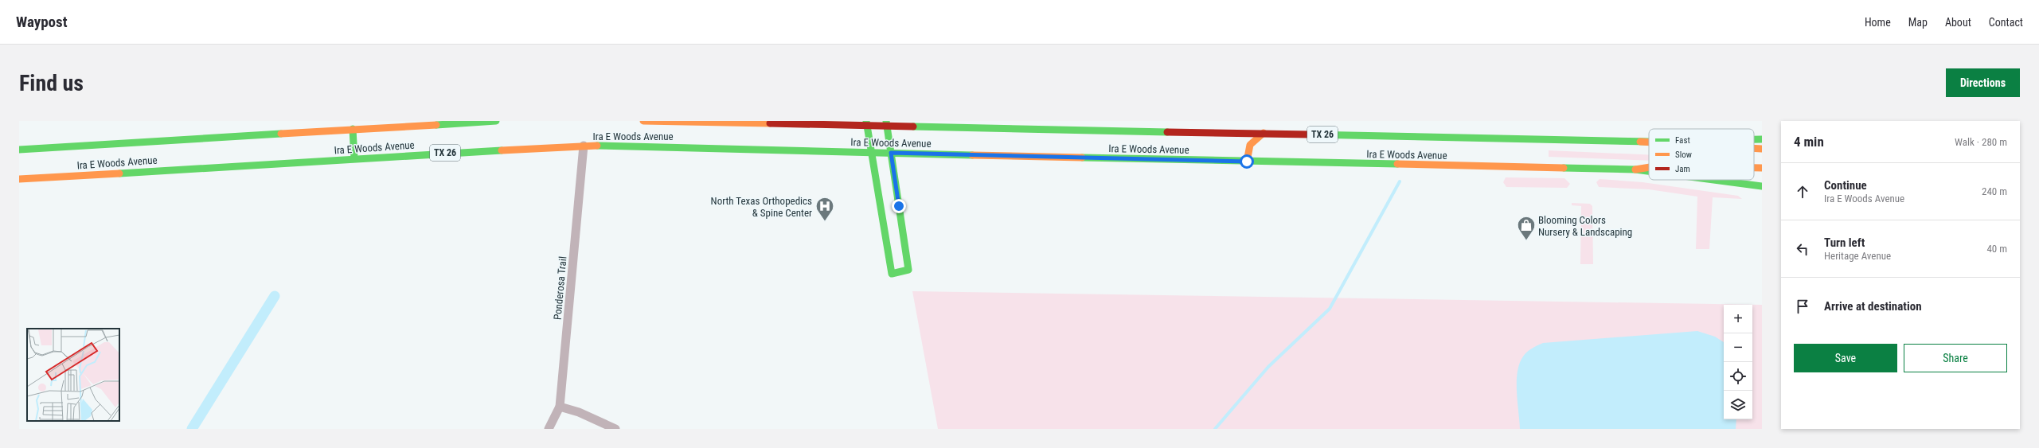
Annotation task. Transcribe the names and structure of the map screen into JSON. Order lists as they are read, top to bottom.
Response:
{
  "streets": {
    "main road": ["TX 26", "Ira E Woods Avenue"],
    "street": ["Ponderosa Trail"]
  },
  "crossings": [
    ["TX 26", "Ira E Woods Avenue"],
    ["Ira E Woods Avenue", "Ponderosa Trail"]
  ],
  "places": {
    "hospital": ["North Texas Orthopedics & Spine Center"],
    "shop": ["Blooming Colors Nursery & Landscaping"]
  },
  "legend": ["Fast", "Slow", "Jam"],
  "page": {
    "header": "Waypost",
    "nav": [
      "Home",
      "Map",
      "About",
      "Contact"
    ],
    "buttons": [
      "Directions",
      ["Save", "Share"]
    ],
    "title": "Find us",
    "heading": ["4 min", "Walk · 280 m"],
    "list": [
      ["Continue", "Ira E Woods Avenue", "240 m"],
      ["Turn left", "Heritage Avenue", "40 m"],
      "Arrive at destination"
    ],
    "map_buttons": ["+", "−"]
  }
}
